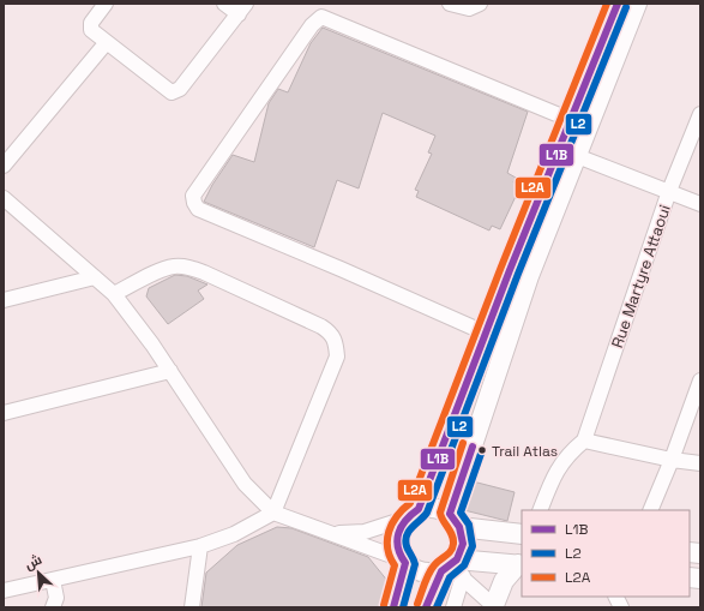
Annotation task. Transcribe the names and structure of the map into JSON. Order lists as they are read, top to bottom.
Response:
{
  "streets": {
    "street": ["Rue Martyre Attaoui"]
  },
  "places": ["Trail Atlas"],
  "lines": ["transit line L1B", "transit line L2A", "transit line L2"],
  "legend": ["L1B", "L2", "L2A"],
  "north": "top left"
}
